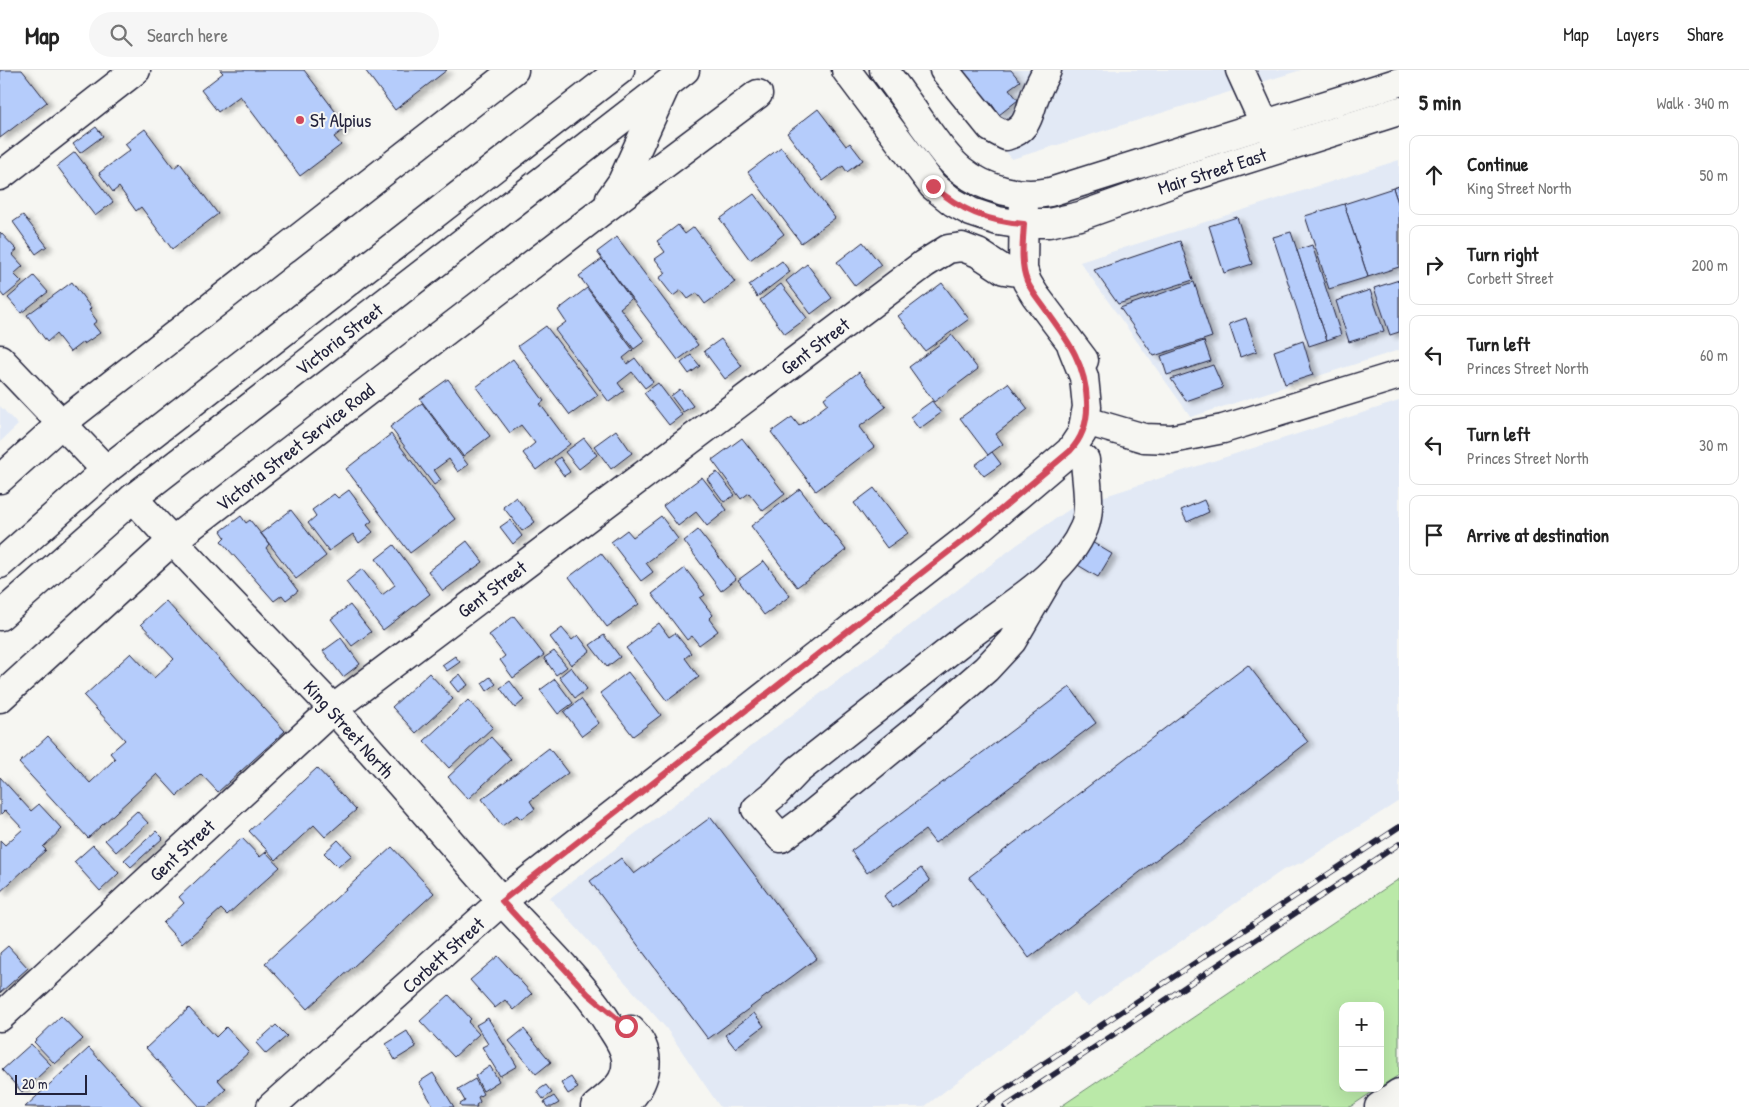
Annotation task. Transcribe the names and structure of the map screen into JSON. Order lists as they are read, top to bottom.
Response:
{
  "streets": {
    "street": [
      "Mair Street East",
      "Victoria Street",
      "Gent Street",
      "Victoria Street Service Road",
      "King Street North",
      "Corbett Street"
    ]
  },
  "crossings": [
    ["Victoria Street", "Victoria Street Service Road"],
    ["Victoria Street", "King Street North"],
    ["Gent Street", "King Street North"],
    ["Victoria Street Service Road", "King Street North"],
    ["King Street North", "Corbett Street"]
  ],
  "places": ["St Alpius"],
  "scale_bar": "20 m",
  "page": {
    "header": "Map",
    "search": "Search here",
    "nav": ["Map", "Layers", "Share"],
    "heading": ["5 min", "Walk · 340 m"],
    "list": [
      ["Continue", "King Street North", "50 m"],
      ["Turn right", "Corbett Street", "200 m"],
      ["Turn left", "Princes Street North", "60 m"],
      ["Turn left", "Princes Street North", "30 m"],
      "Arrive at destination"
    ],
    "map_buttons": ["+", "−"],
    "scale": "20 m"
  }
}
